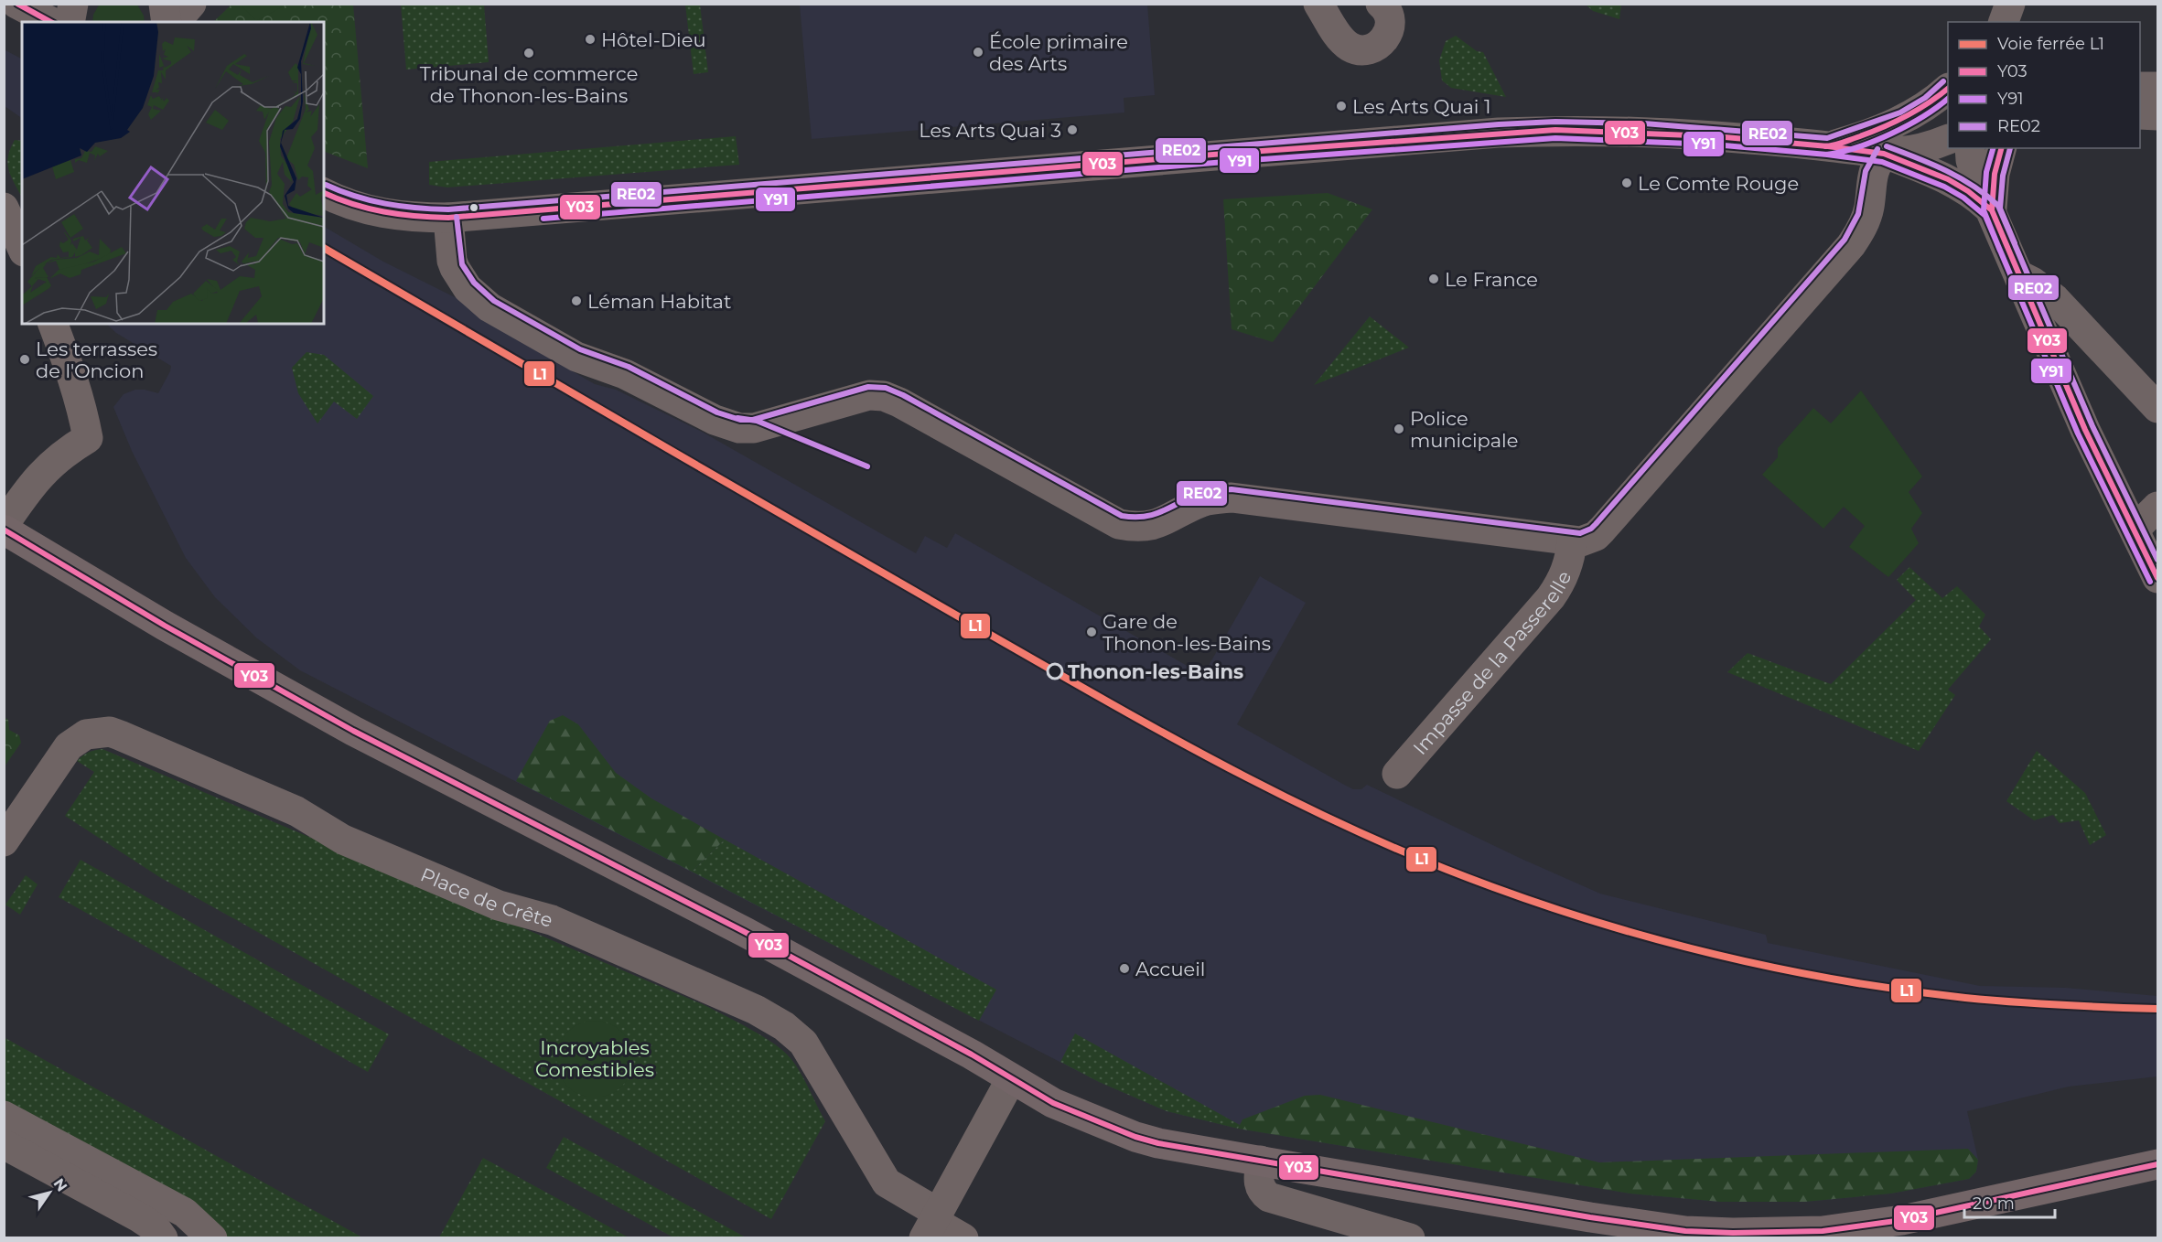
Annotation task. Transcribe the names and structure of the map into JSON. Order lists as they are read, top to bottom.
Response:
{
  "streets": {
    "street": ["Impasse de la Passerelle", "Place de Crête"]
  },
  "parks": ["Incroyables Comestibles"],
  "places": [
    "Hôtel-Dieu",
    "École primaire des Arts",
    "Tribunal de commerce de Thonon-les-Bains",
    "Les Arts Quai 1",
    "Les Arts Quai 3",
    "Le Comte Rouge",
    "Le France",
    "Léman Habitat",
    "Les terrasses de l'Oncion",
    "Police municipale",
    "Gare de Thonon-les-Bains",
    "Thonon-les-Bains",
    "Accueil"
  ],
  "lines": [
    "transit line Y03",
    "transit line RE02",
    "transit line Y91",
    "rail line L1"
  ],
  "legend": [
    "Voie ferrée L1",
    "Y03",
    "Y91",
    "RE02"
  ],
  "scale_bar": "20 m",
  "north": "top right"
}
